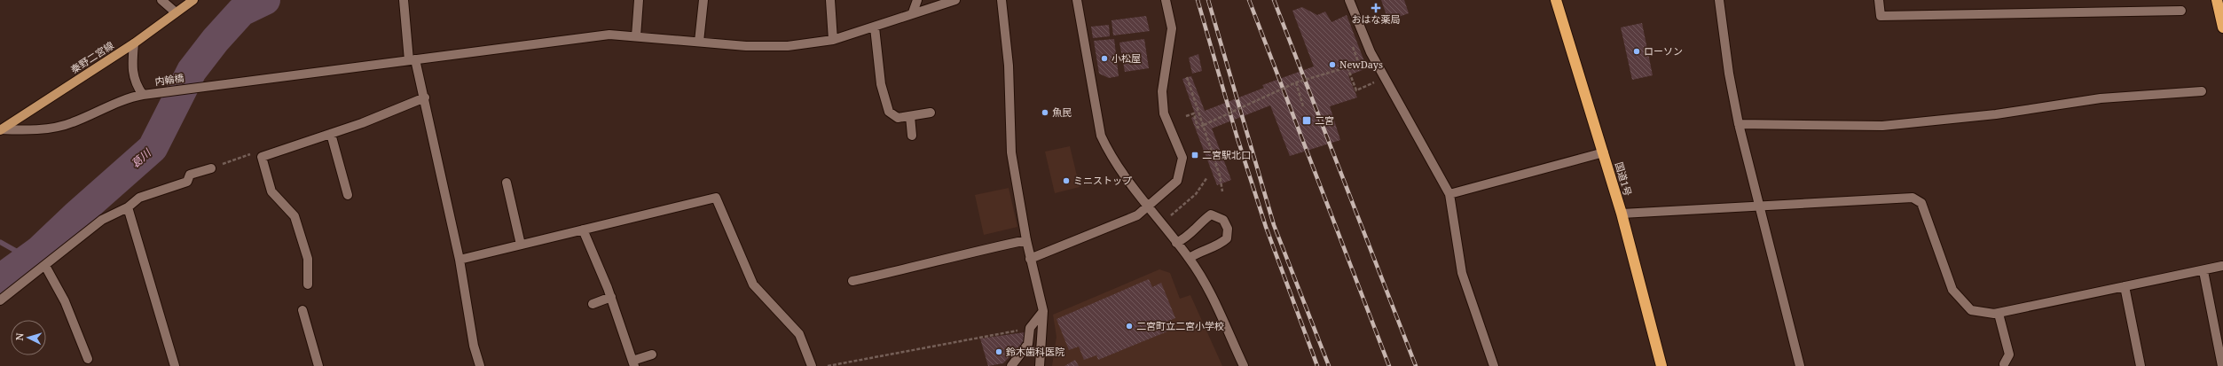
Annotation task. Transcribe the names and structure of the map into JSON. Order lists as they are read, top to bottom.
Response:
{
  "streets": {
    "highway": ["国道1号"],
    "main road": ["秦野二宮線"],
    "street": ["内輪橋"]
  },
  "crossings": [
    ["秦野二宮線", "内輪橋"]
  ],
  "water": ["葛川"],
  "places": {
    "health": ["おはな薬局"],
    "other": [
      "ローソン",
      "小松屋",
      "NewDays",
      "魚民",
      "ミニストップ",
      "二宮町立二宮小学校",
      "鈴木歯科医院"
    ],
    "transit": ["二宮", "二宮駅北口"]
  },
  "north": "left"
}
